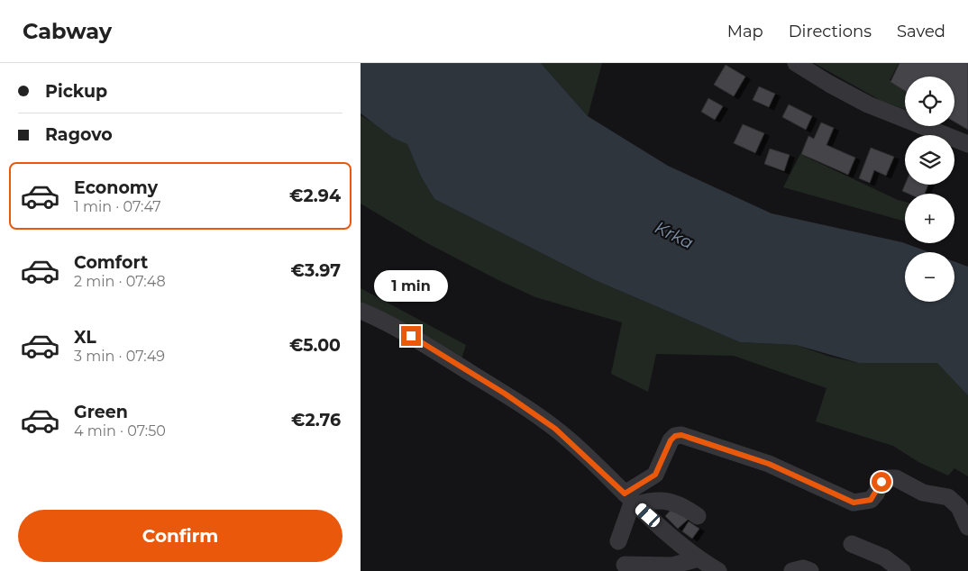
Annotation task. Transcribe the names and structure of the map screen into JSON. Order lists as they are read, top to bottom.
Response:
{
  "water": ["Krka"],
  "page": {
    "header": "Cabway",
    "nav": ["Map", "Directions", "Saved"],
    "banner": ["Pickup", "Ragovo"],
    "map_buttons": ["+", "−"],
    "list": [
      {
        "name": "Economy",
        "note": "1 min · 07:47",
        "value": "€2.94"
      },
      {
        "name": "Comfort",
        "note": "2 min · 07:48",
        "value": "€3.97"
      },
      {
        "name": "XL",
        "note": "3 min · 07:49",
        "value": "€5.00"
      },
      {
        "name": "Green",
        "note": "4 min · 07:50",
        "value": "€2.76"
      }
    ],
    "bubble": "1 min",
    "buttons": "Confirm"
  }
}
